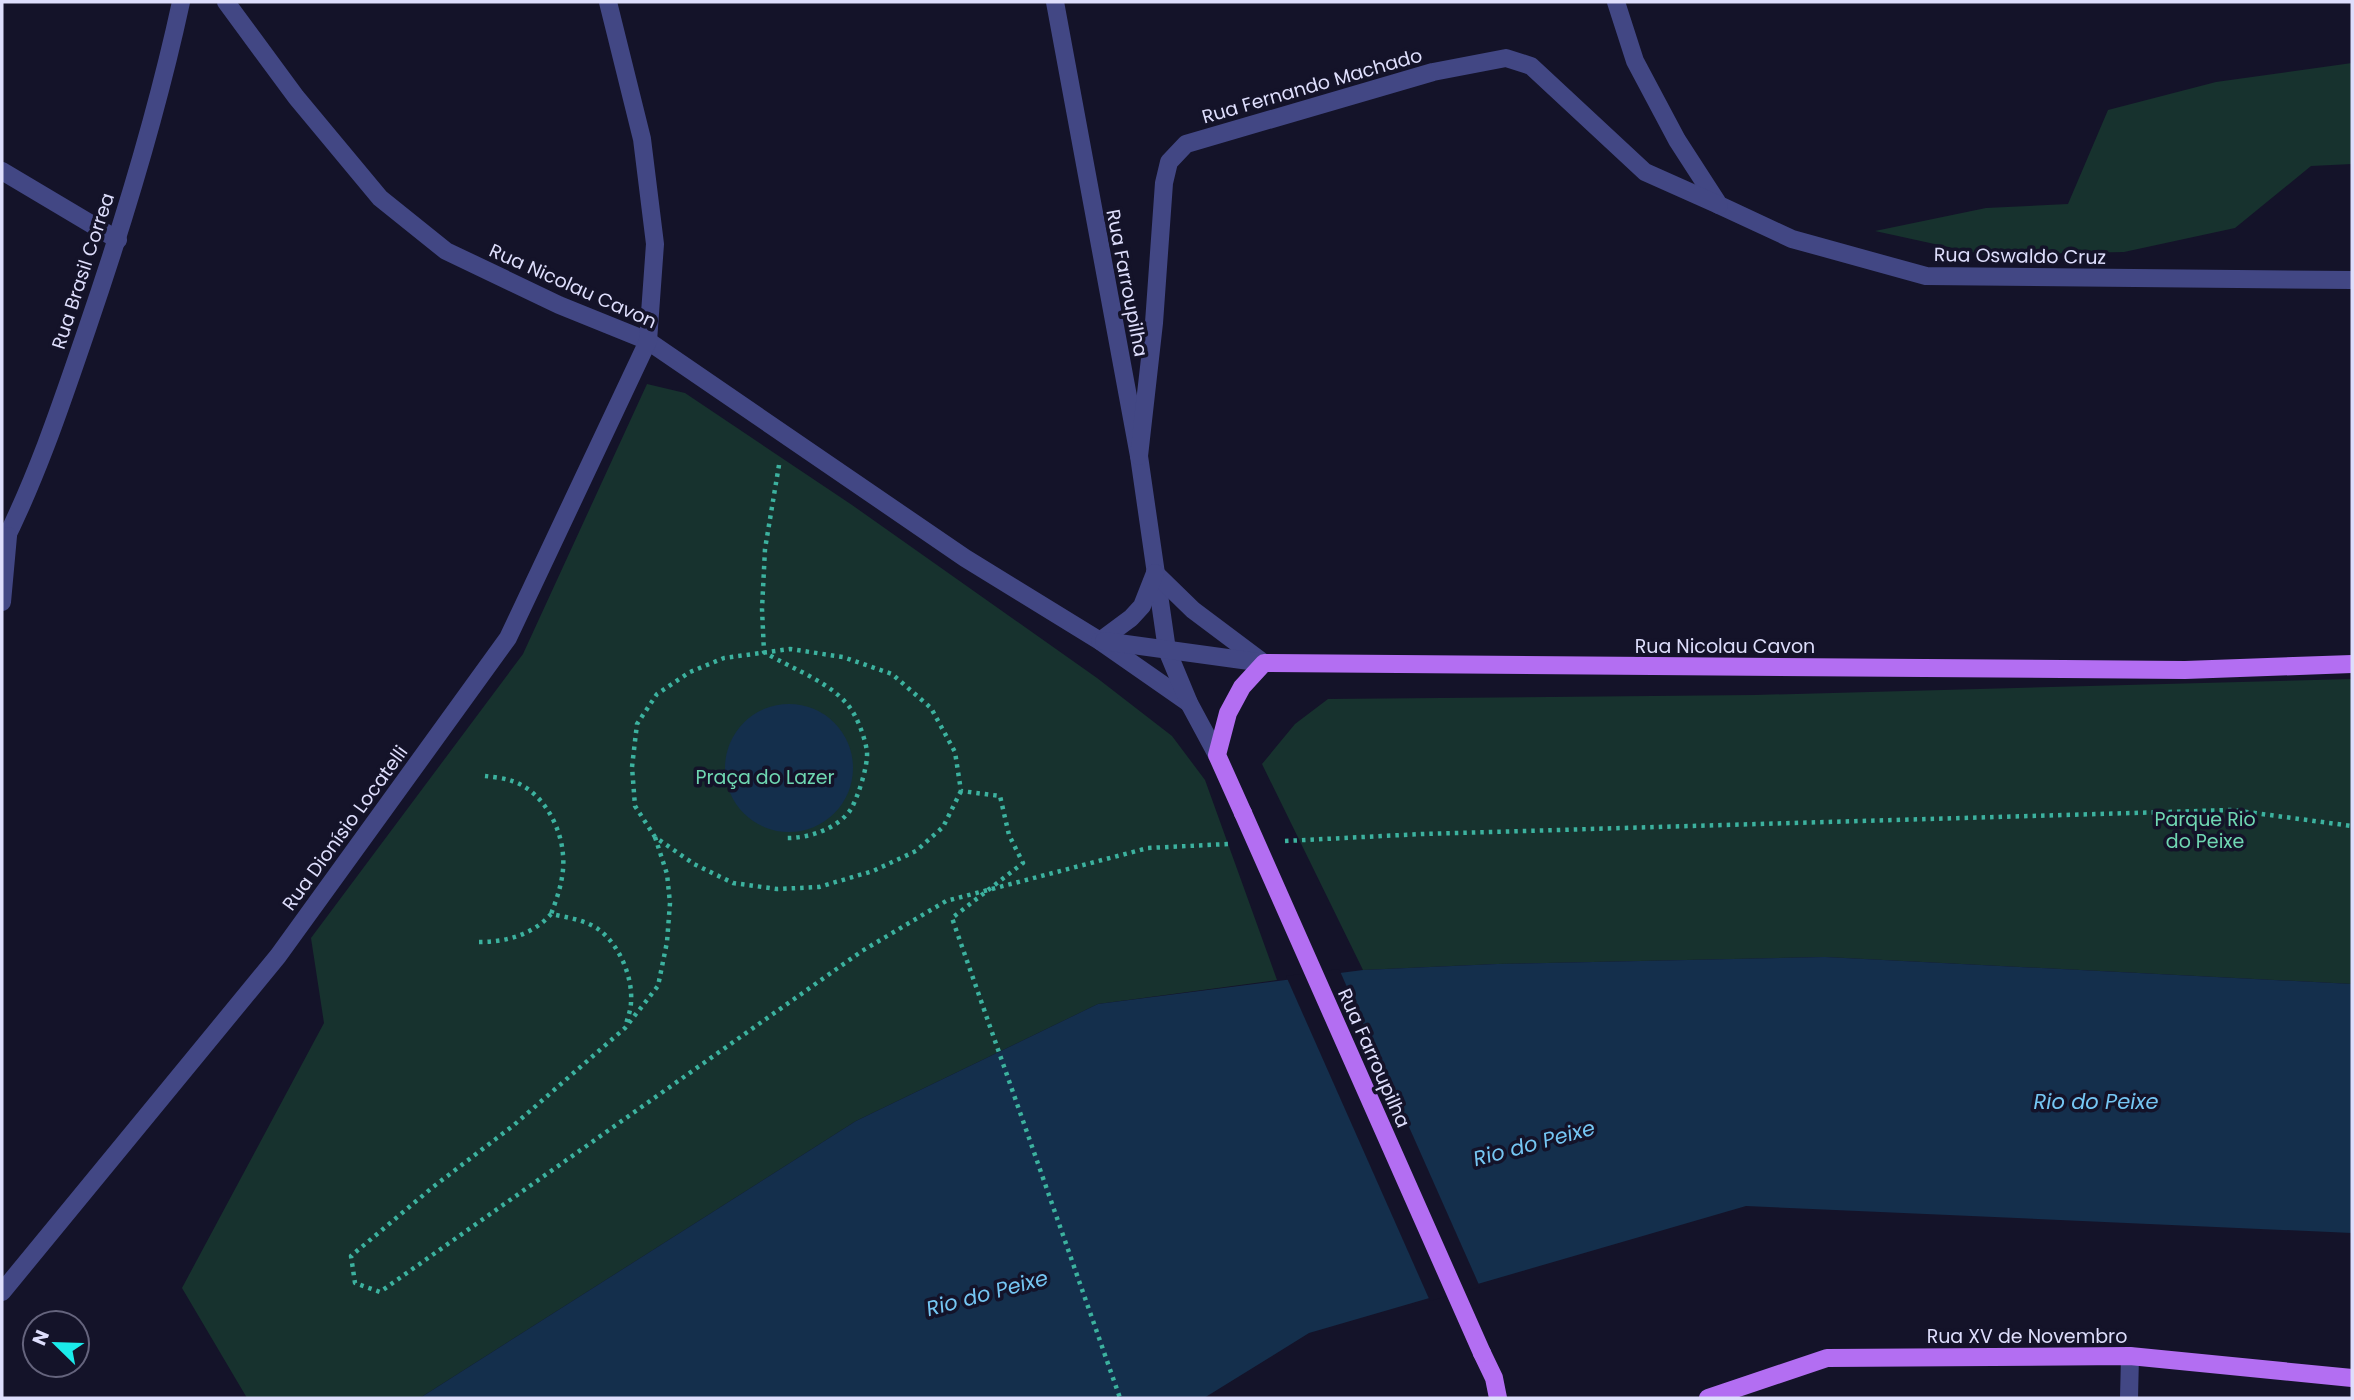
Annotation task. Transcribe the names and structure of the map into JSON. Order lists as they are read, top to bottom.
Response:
{
  "streets": {
    "main road": ["Rua Farroupilha", "Rua Nicolau Cavon", "Rua XV de Novembro"],
    "street": [
      "Rua Fernando Machado",
      "Rua Oswaldo Cruz",
      "Rua Brasil Correa",
      "Rua Dionísio Locatelli"
    ]
  },
  "crossings": [
    ["Rua Fernando Machado", "Rua Oswaldo Cruz"],
    ["Rua Fernando Machado", "Rua Farroupilha"],
    ["Rua Farroupilha", "Rua Nicolau Cavon"],
    ["Rua Nicolau Cavon", "Rua Dionísio Locatelli"]
  ],
  "water": ["Rio do Peixe"],
  "parks": ["Praça do Lazer", "Parque Rio do Peixe"],
  "north": "top left"
}
